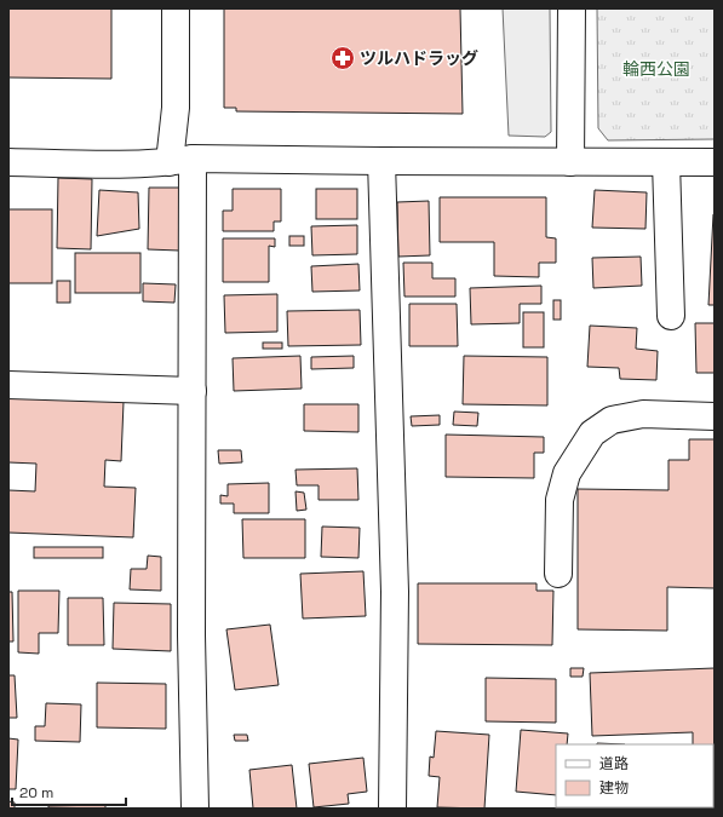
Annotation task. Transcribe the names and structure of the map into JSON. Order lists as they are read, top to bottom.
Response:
{
  "parks": ["輪西公園"],
  "places": {
    "pharmacy": ["ツルハドラッグ"]
  },
  "legend": ["道路", "建物"],
  "scale_bar": "20 m"
}
